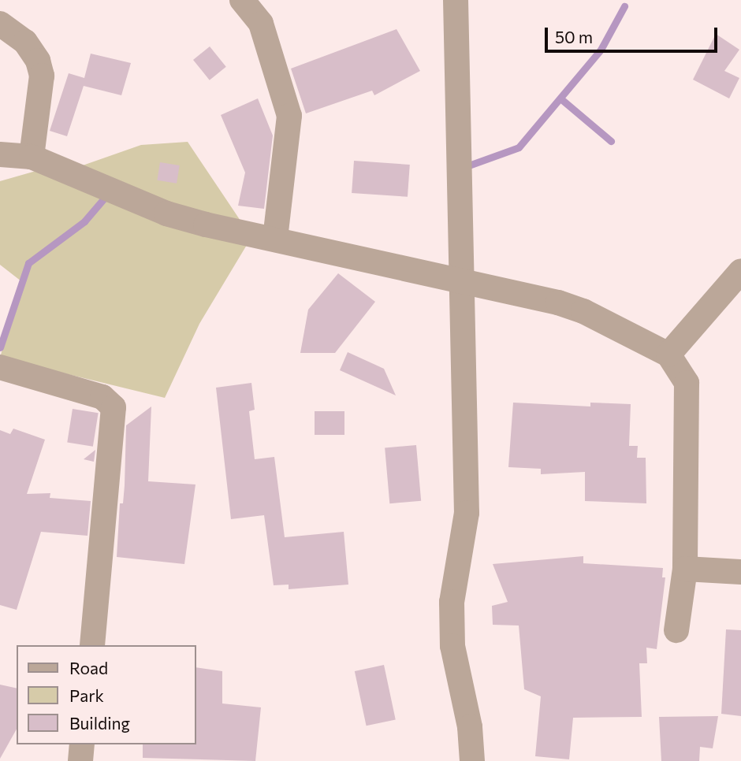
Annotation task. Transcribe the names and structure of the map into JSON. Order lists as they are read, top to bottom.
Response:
{
  "legend": ["Road", "Park", "Building"],
  "scale_bar": "50 m"
}
